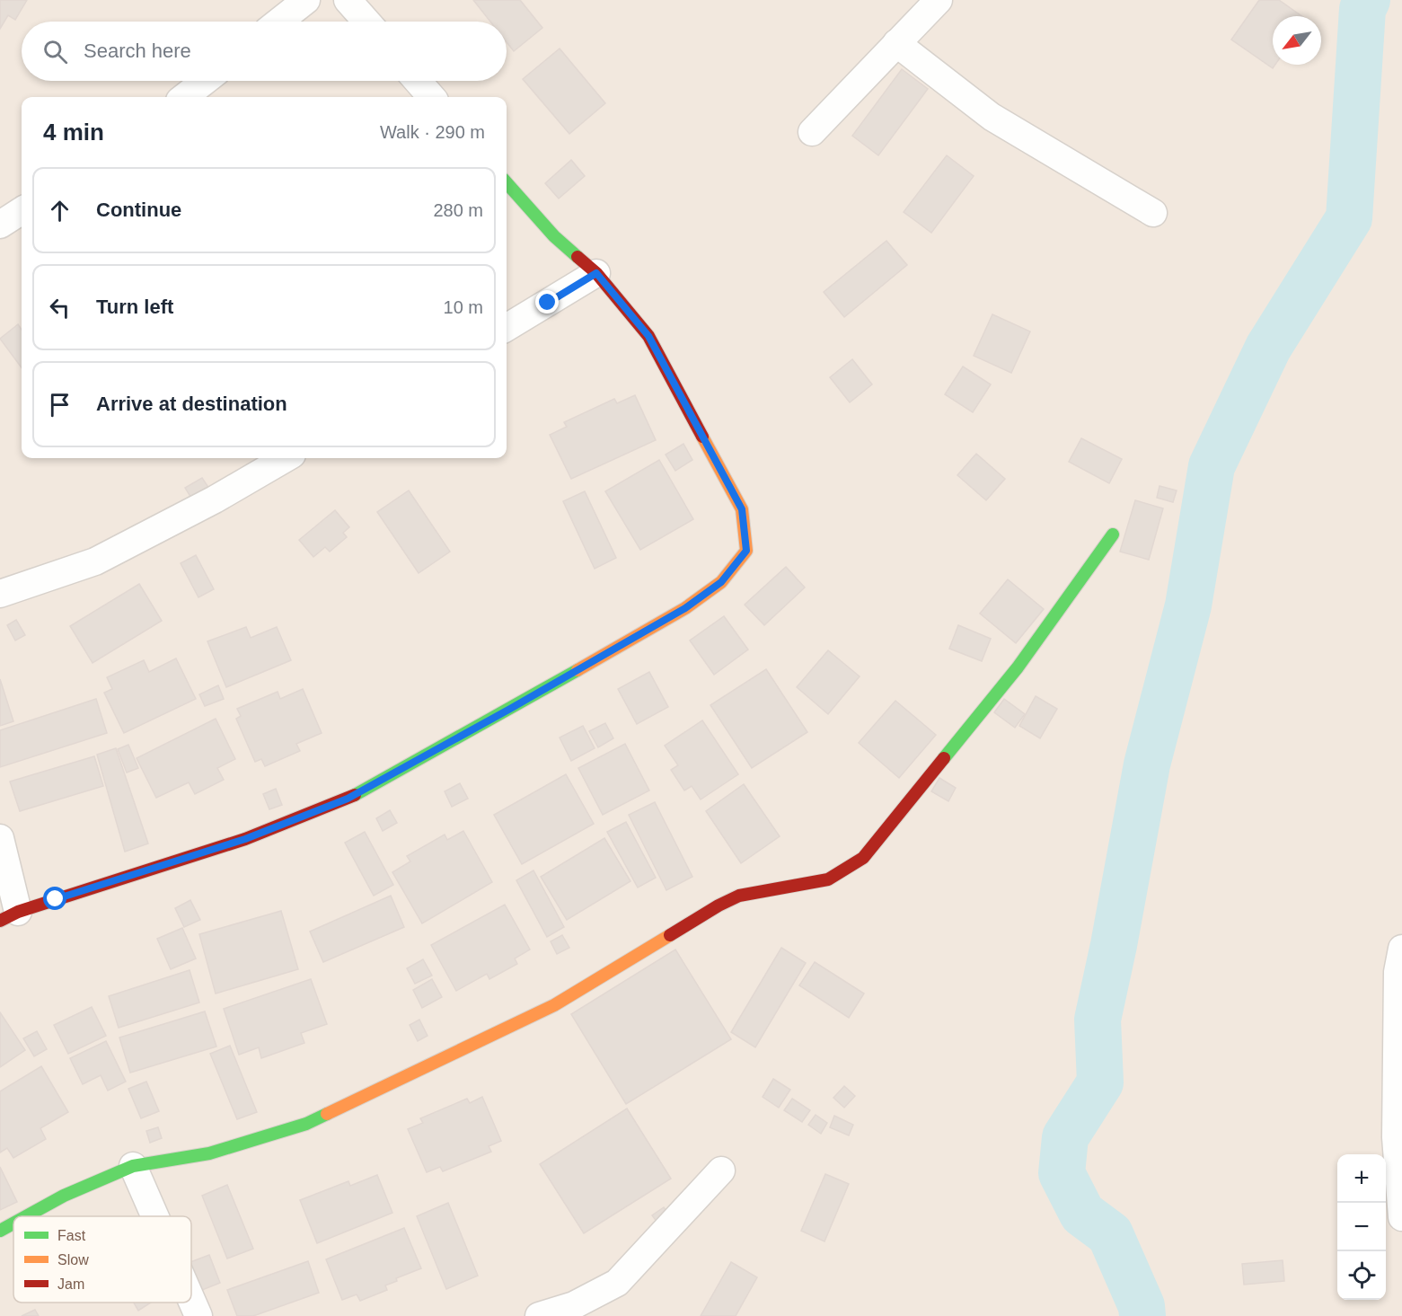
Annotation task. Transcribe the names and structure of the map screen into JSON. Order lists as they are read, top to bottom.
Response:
{
  "legend": ["Fast", "Slow", "Jam"],
  "north": "bottom left",
  "page": {
    "search": "Search here",
    "heading": ["4 min", "Walk · 290 m"],
    "list": [
      ["Continue", "280 m"],
      ["Turn left", "10 m"],
      "Arrive at destination"
    ],
    "map_buttons": ["+", "−"]
  }
}
